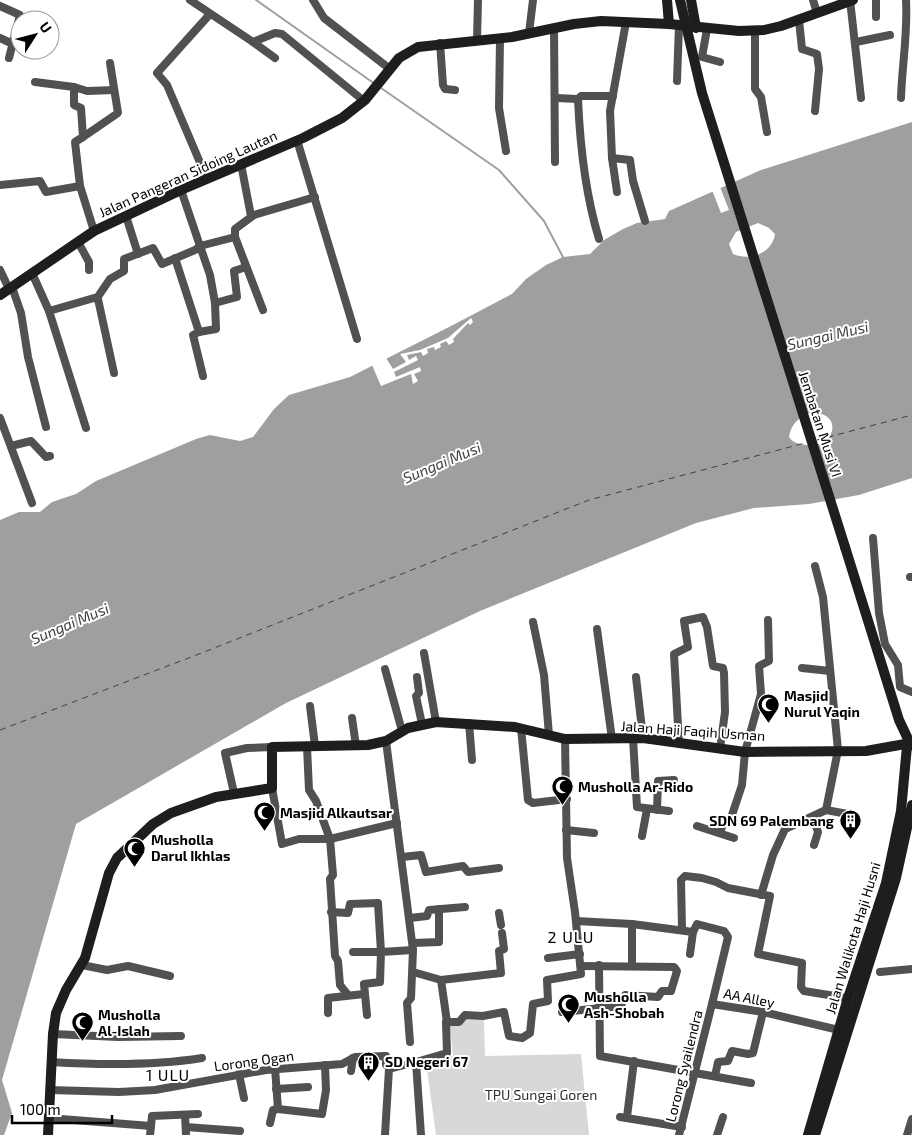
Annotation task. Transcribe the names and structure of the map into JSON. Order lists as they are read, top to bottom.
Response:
{
  "streets": {
    "street": [
      "Jalan Pangeran Sidoing Lautan",
      "Jembatan Musi VI",
      "Jalan Haji Faqih Usman",
      "Jalan Walikota Haji Husni",
      "AA Alley",
      "Lorong Ogan",
      "Lorong Syailendra"
    ]
  },
  "crossings": [
    ["Jembatan Musi VI", "Jalan Haji Faqih Usman"],
    ["Jembatan Musi VI", "Jalan Walikota Haji Husni"],
    ["Jalan Haji Faqih Usman", "Jalan Walikota Haji Husni"],
    ["Jalan Walikota Haji Husni", "AA Alley"],
    ["AA Alley", "Lorong Syailendra"]
  ],
  "districts": ["2 ULU", "1 ULU"],
  "water": ["Sungai Musi"],
  "parks": ["TPU Sungai Goren"],
  "places": {
    "mosque": [
      "Masjid Nurul Yaqin",
      "Musholla Ar-Rido",
      "Masjid Alkautsar",
      "Musholla Darul Ikhlas",
      "Musholla Ash-Shobah",
      "Musholla Al-Islah"
    ],
    "building": ["SDN 69 Palembang", "SD Negeri 67"]
  },
  "scale_bar": "100 m",
  "north": "top right"
}
